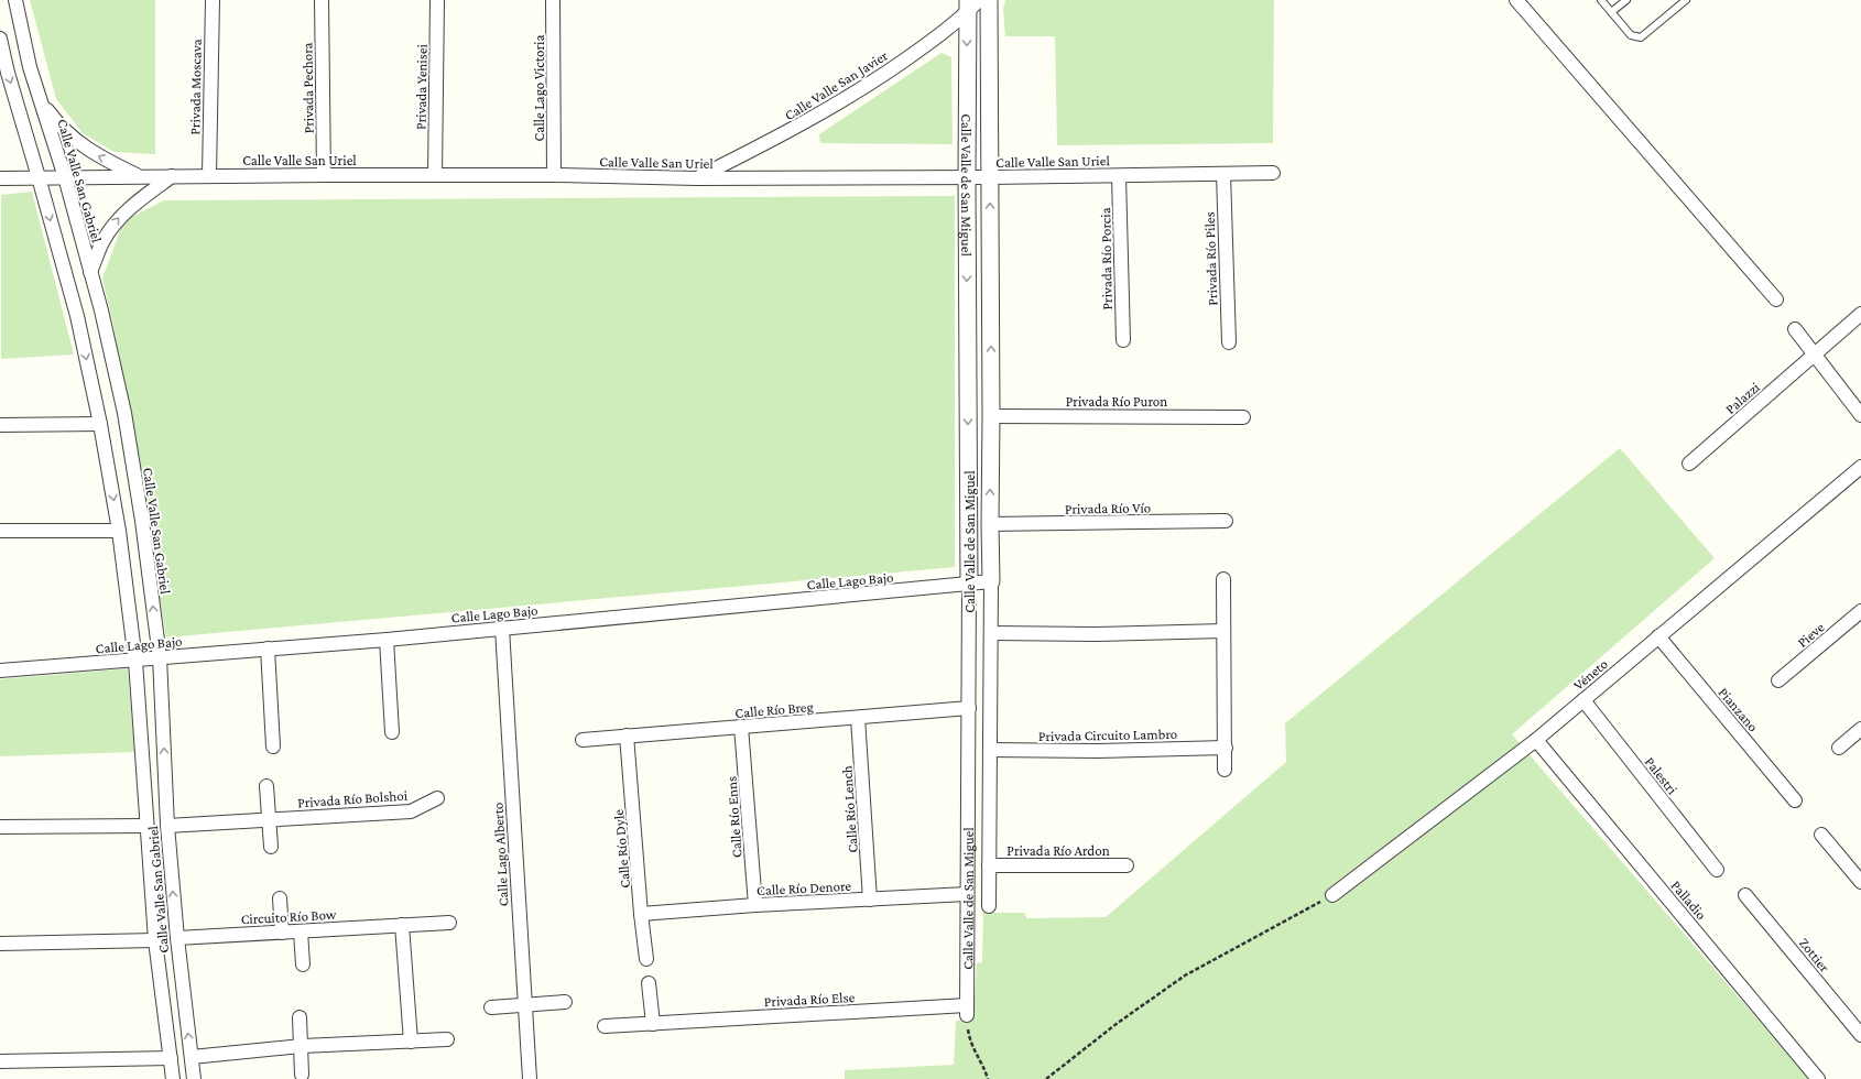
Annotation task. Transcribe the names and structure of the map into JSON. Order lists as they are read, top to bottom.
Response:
{
  "streets": {
    "street": [
      "Calle Valle San Javier",
      "Privada Moscava",
      "Privada Yenisei",
      "Privada Pechora",
      "Calle Lago Victoria",
      "Calle Valle San Uriel",
      "Calle Valle San Gabriel",
      "Calle Valle de San Miguel",
      "Privada Río Porcia",
      "Privada Río Piles",
      "Palazzi",
      "Privada Río Puron",
      "Privada Río Vío",
      "Calle Lago Bajo",
      "Pieve",
      "Véneto",
      "Calle Río Breg",
      "Pianzano",
      "Privada Circuito Lambro",
      "Palestri",
      "Privada Río Bolshoi",
      "Calle Río Lench",
      "Calle Río Enns",
      "Calle Río Dyle",
      "Privada Río Ardon",
      "Calle Lago Alberto",
      "Calle Río Denore",
      "Palladio",
      "Circuito Río Bow",
      "Zottier",
      "Privada Río Else"
    ]
  },
  "crossings": [
    ["Calle Valle San Javier", "Calle Valle San Uriel"],
    ["Calle Valle San Javier", "Calle Valle de San Miguel"],
    ["Privada Moscava", "Calle Valle San Uriel"],
    ["Privada Yenisei", "Calle Valle San Uriel"],
    ["Privada Pechora", "Calle Valle San Uriel"],
    ["Calle Lago Victoria", "Calle Valle San Uriel"],
    ["Calle Valle San Uriel", "Calle Valle San Gabriel"],
    ["Calle Valle San Uriel", "Calle Valle de San Miguel"],
    ["Calle Valle San Uriel", "Privada Río Porcia"],
    ["Calle Valle San Uriel", "Privada Río Piles"],
    ["Calle Valle San Gabriel", "Calle Lago Bajo"],
    ["Calle Valle San Gabriel", "Privada Río Bolshoi"],
    ["Calle Valle San Gabriel", "Circuito Río Bow"],
    ["Calle Valle de San Miguel", "Privada Río Puron"],
    ["Calle Valle de San Miguel", "Privada Río Vío"],
    ["Calle Valle de San Miguel", "Calle Lago Bajo"],
    ["Calle Valle de San Miguel", "Calle Río Breg"],
    ["Calle Valle de San Miguel", "Privada Circuito Lambro"],
    ["Calle Valle de San Miguel", "Privada Río Ardon"],
    ["Calle Valle de San Miguel", "Calle Río Denore"],
    ["Calle Valle de San Miguel", "Privada Río Else"],
    ["Calle Lago Bajo", "Calle Lago Alberto"],
    ["Véneto", "Pianzano"],
    ["Véneto", "Palestri"],
    ["Véneto", "Palladio"],
    ["Calle Río Breg", "Calle Río Lench"],
    ["Calle Río Breg", "Calle Río Enns"],
    ["Calle Río Breg", "Calle Río Dyle"],
    ["Calle Río Lench", "Calle Río Denore"],
    ["Calle Río Enns", "Calle Río Denore"],
    ["Calle Río Dyle", "Calle Río Denore"]
  ]
}
